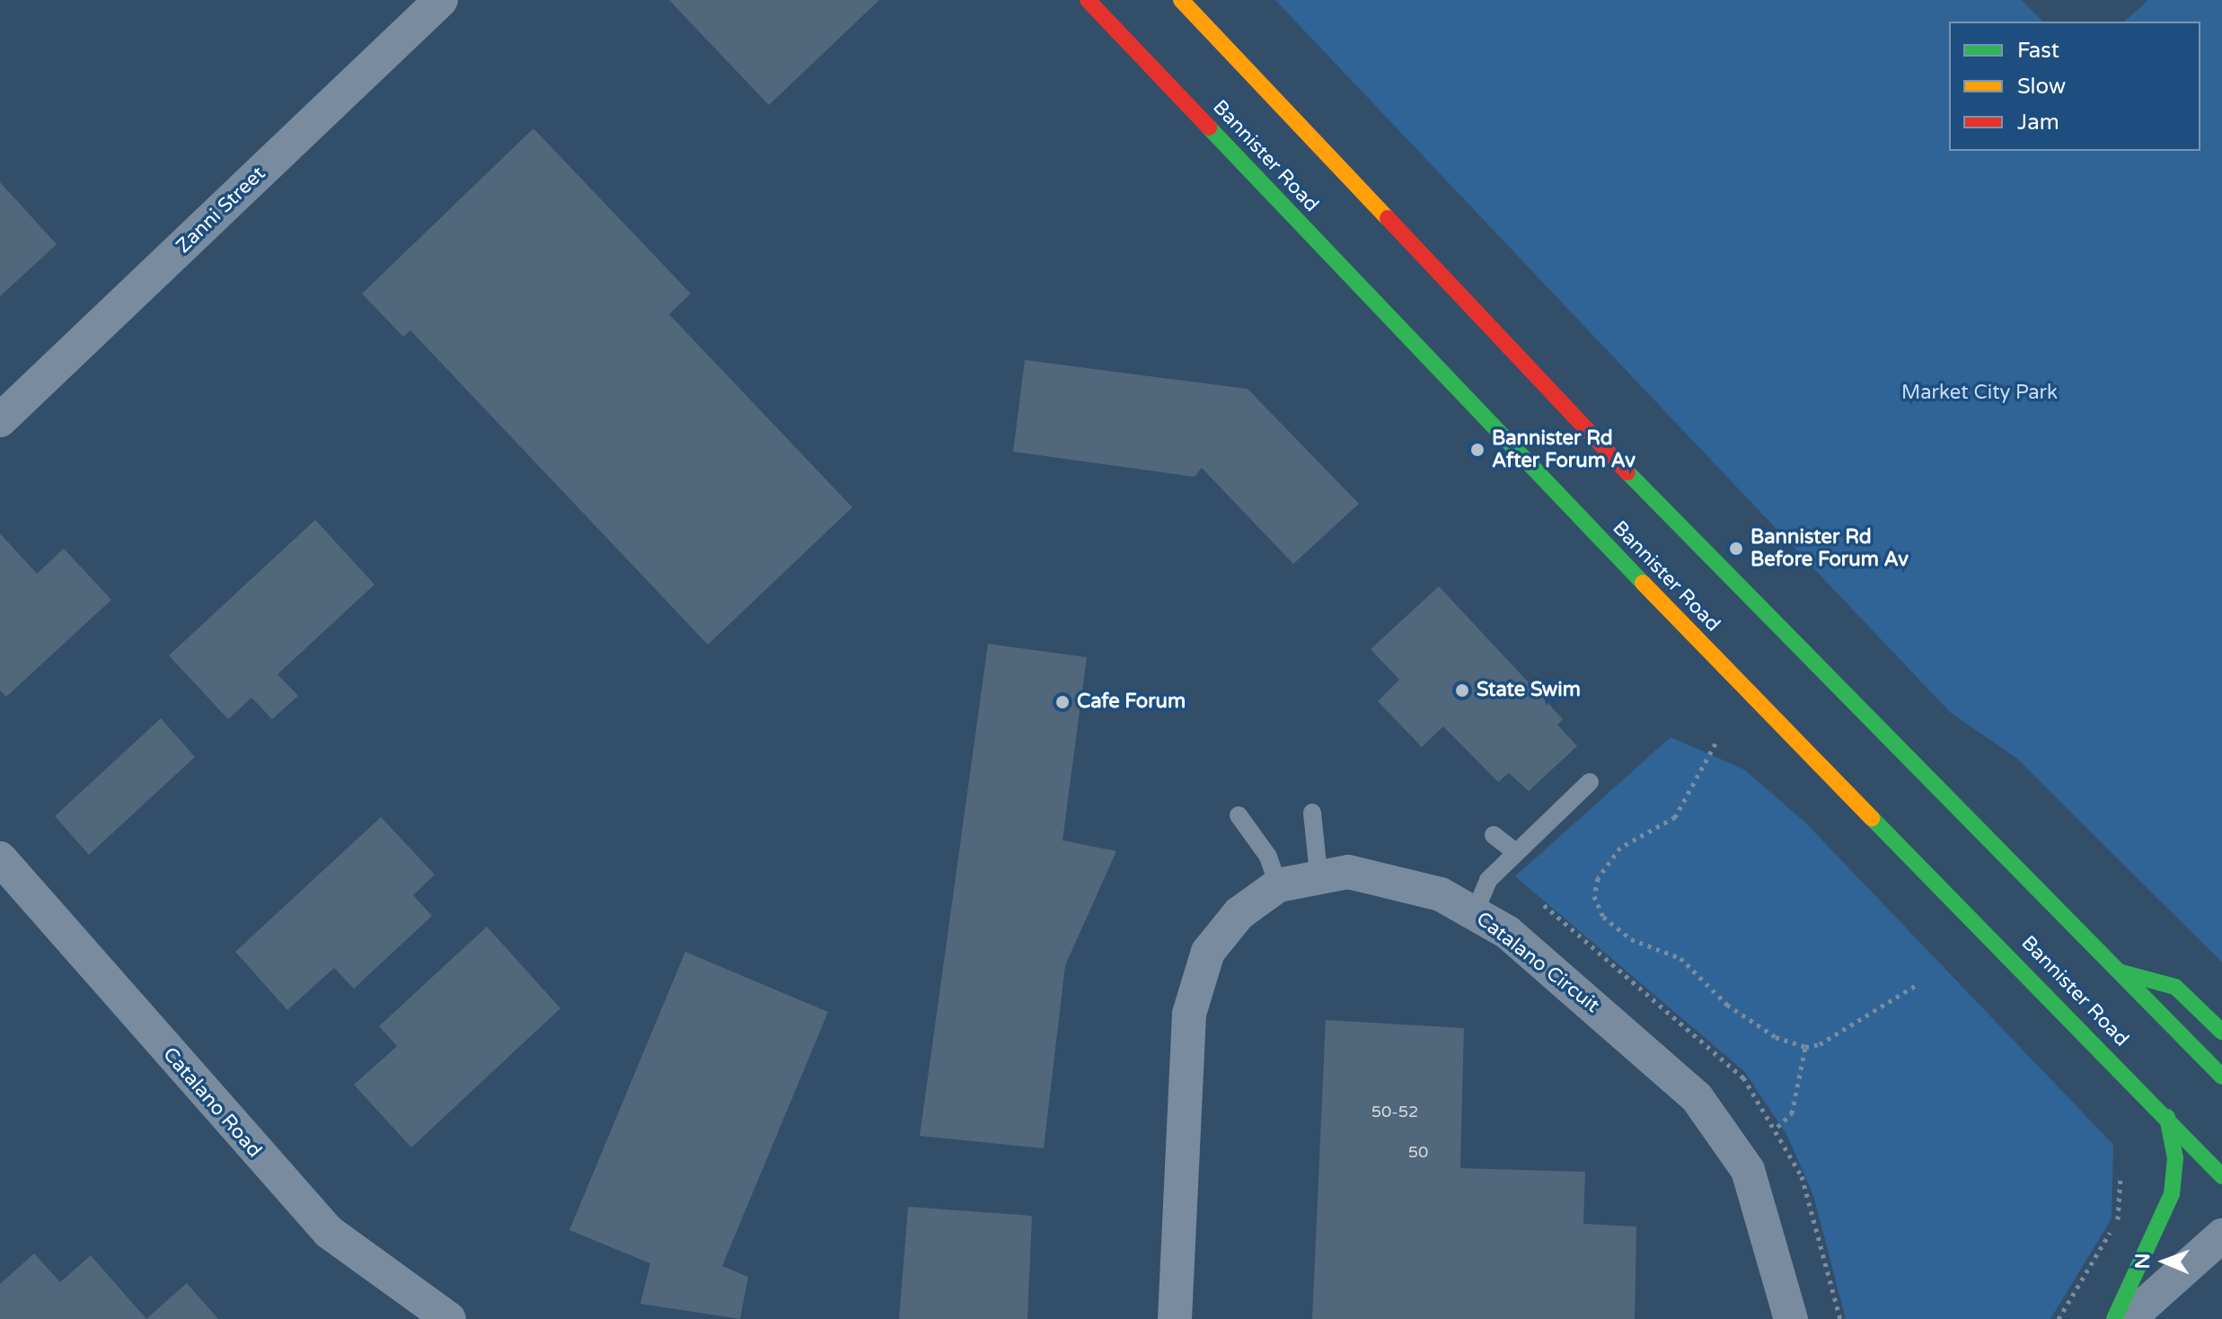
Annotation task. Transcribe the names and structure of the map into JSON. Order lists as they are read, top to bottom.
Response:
{
  "streets": {
    "main road": ["Bannister Road"],
    "street": ["Zanni Street", "Catalano Circuit", "Catalano Road"]
  },
  "parks": ["Market City Park"],
  "places": [
    "Bannister Rd After Forum Av",
    "Bannister Rd Before Forum Av",
    "State Swim",
    "Cafe Forum"
  ],
  "house_numbers": ["50-52", "50"],
  "legend": ["Fast", "Slow", "Jam"],
  "north": "left"
}
